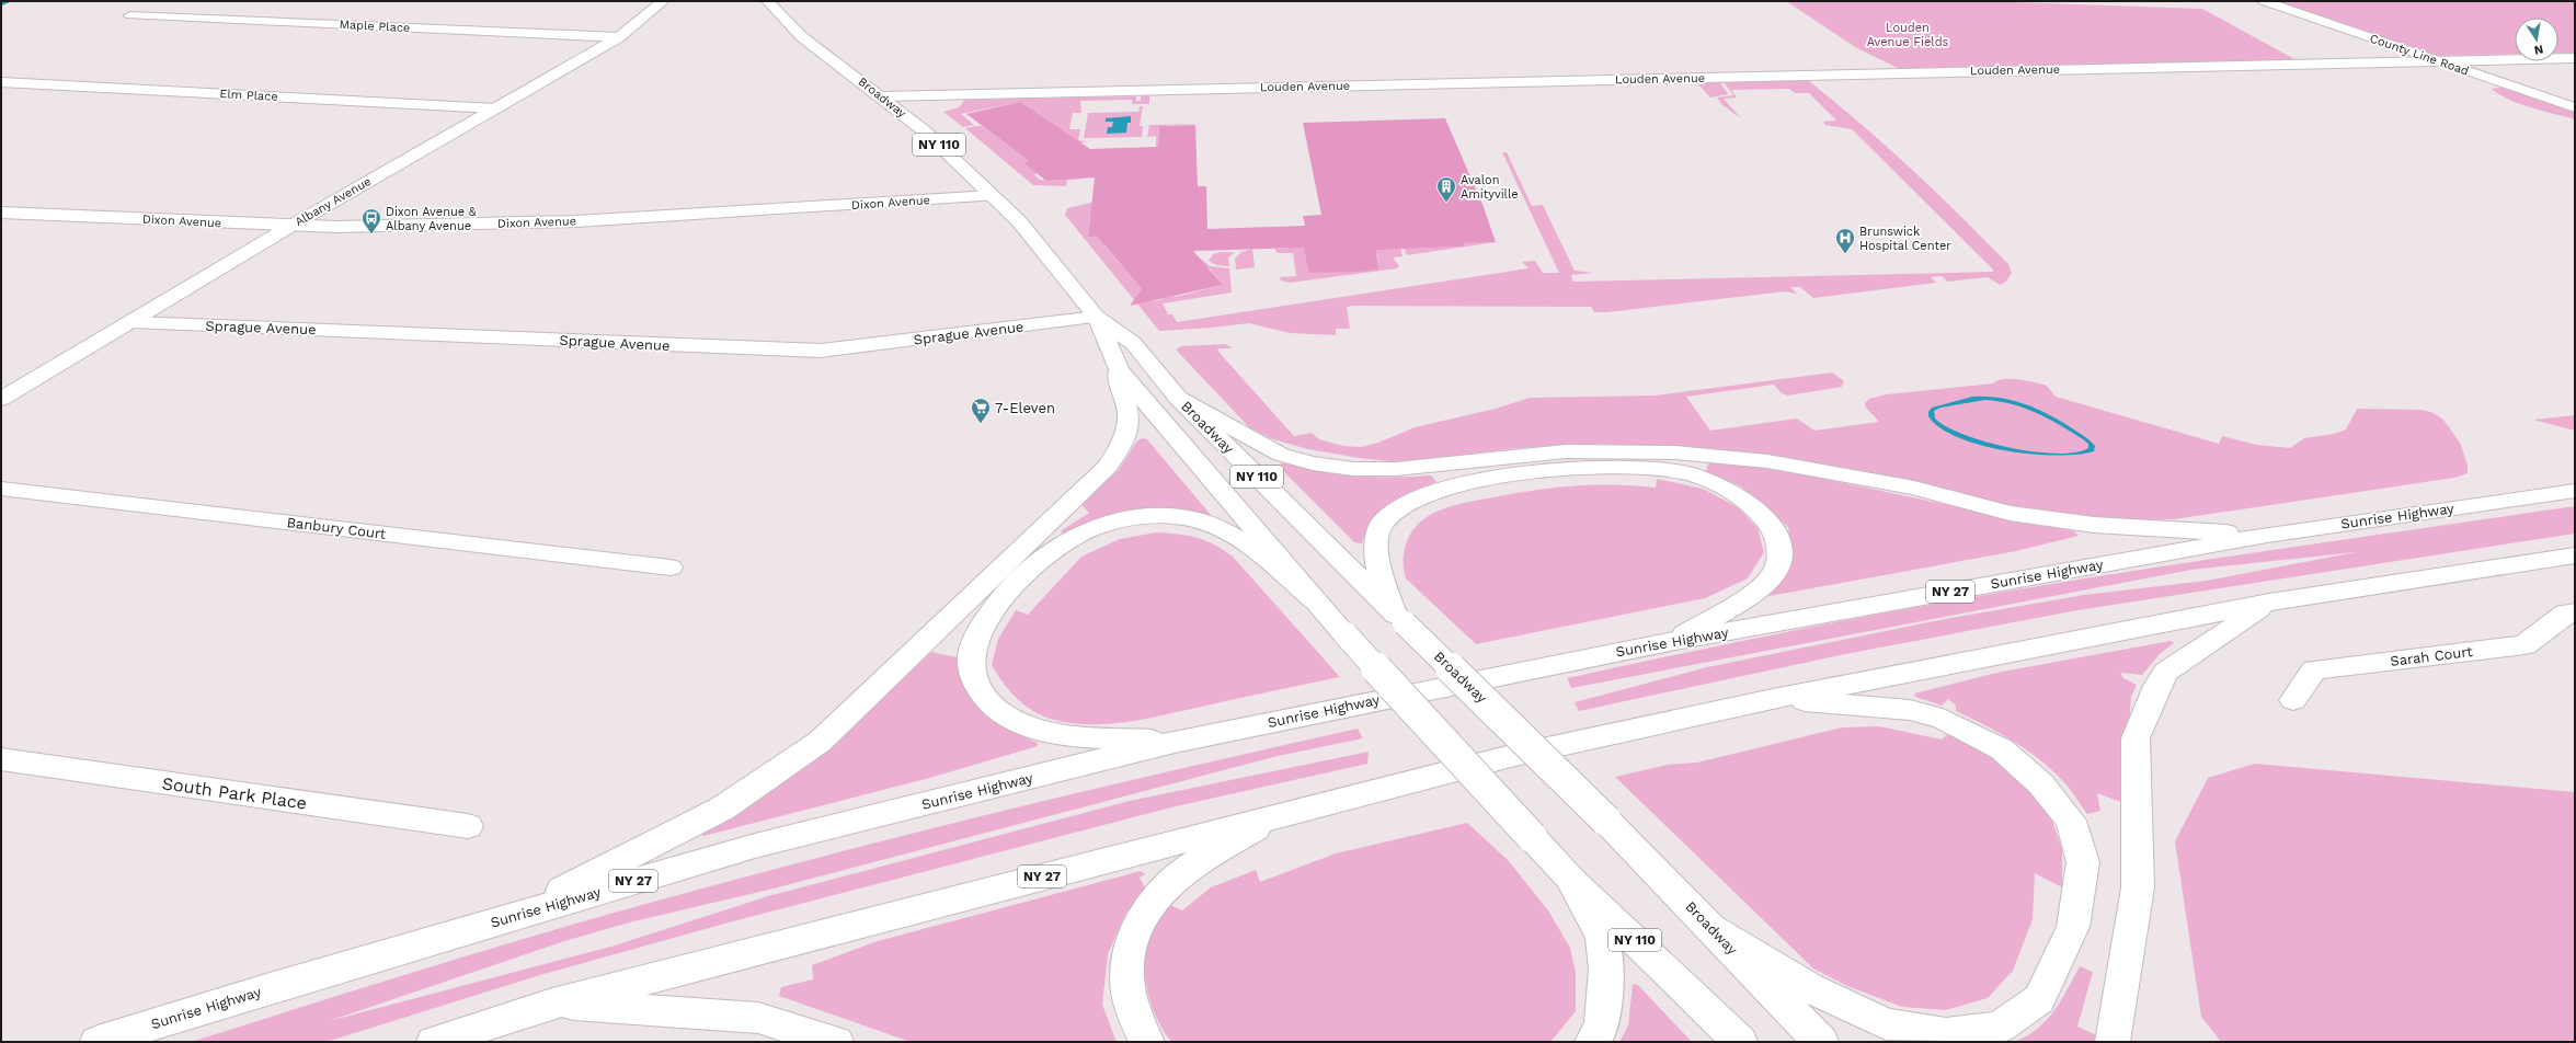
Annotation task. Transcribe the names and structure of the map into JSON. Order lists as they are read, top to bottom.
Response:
{
  "streets": {
    "main road": [
      "Maple Place",
      "County Line Road",
      "Louden Avenue",
      "Elm Place",
      "Broadway",
      "NY 110",
      "Albany Avenue",
      "Dixon Avenue",
      "Sprague Avenue",
      "Sunrise Highway",
      "Banbury Court",
      "NY 27",
      "Sarah Court",
      "South Park Place"
    ]
  },
  "crossings": [
    ["Maple Place", "Albany Avenue"],
    ["County Line Road", "Louden Avenue"],
    ["Louden Avenue", "Broadway"],
    ["Elm Place", "Albany Avenue"],
    ["Broadway", "Dixon Avenue"],
    ["Broadway", "Sprague Avenue"],
    ["Albany Avenue", "Dixon Avenue"],
    ["Albany Avenue", "Sprague Avenue"]
  ],
  "parks": ["Louden Avenue Fields"],
  "places": {
    "building": ["Avalon Amityville"],
    "bus stop": ["Dixon Avenue & Albany Avenue"],
    "hospital": ["Brunswick Hospital Center"],
    "supermarket": ["7-Eleven"]
  },
  "north": "bottom"
}
